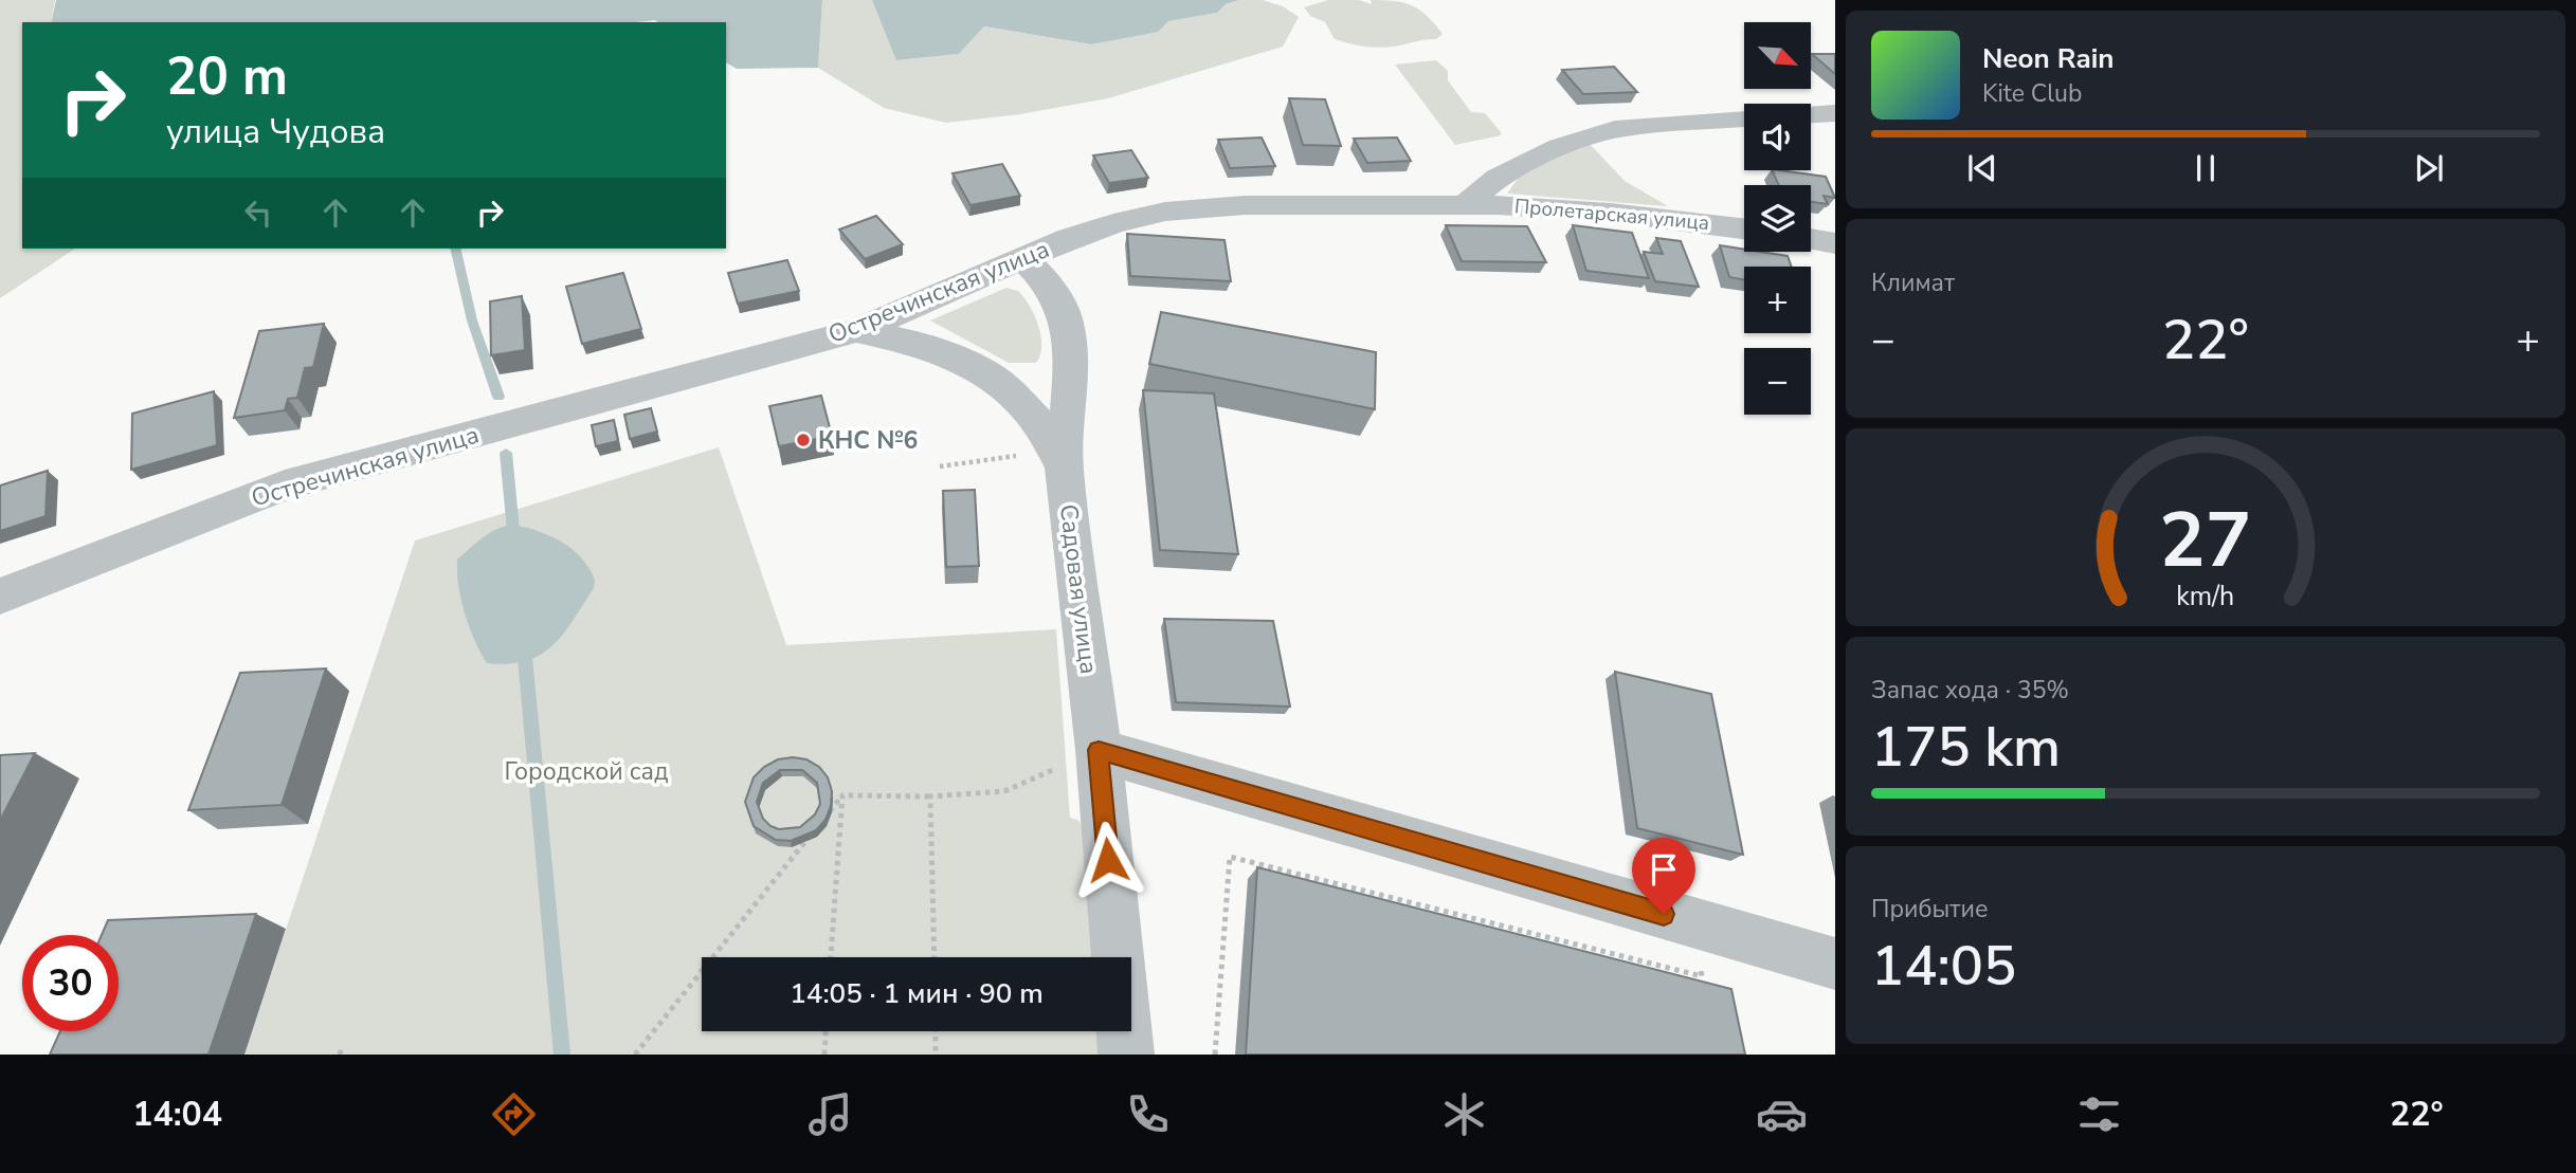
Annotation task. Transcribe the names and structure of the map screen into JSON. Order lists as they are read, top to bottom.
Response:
{
  "streets": {
    "street": ["Пролетарская улица", "Остречинская улица", "Садовая улица"]
  },
  "crossings": [
    ["Пролетарская улица", "Остречинская улица"],
    ["Остречинская улица", "Садовая улица"]
  ],
  "parks": ["Городской сад"],
  "places": ["КНС №6"],
  "north": "bottom right",
  "page": {
    "map_buttons": ["+", "−"],
    "turn": ["20 m", "улица Чудова"],
    "song": ["Neon Rain", "Kite Club"],
    "tile": [
      "Климат",
      ["Запас хода · 35%", "175 km"],
      ["Прибытие", "14:05"]
    ],
    "heat": ["−", "22°", "+"],
    "limit": "30",
    "trip": "14:05 · 1 мин · 90 m",
    "tabs": ["14:04", "22°"],
    "gauge": ["27", "km/h"]
  }
}
